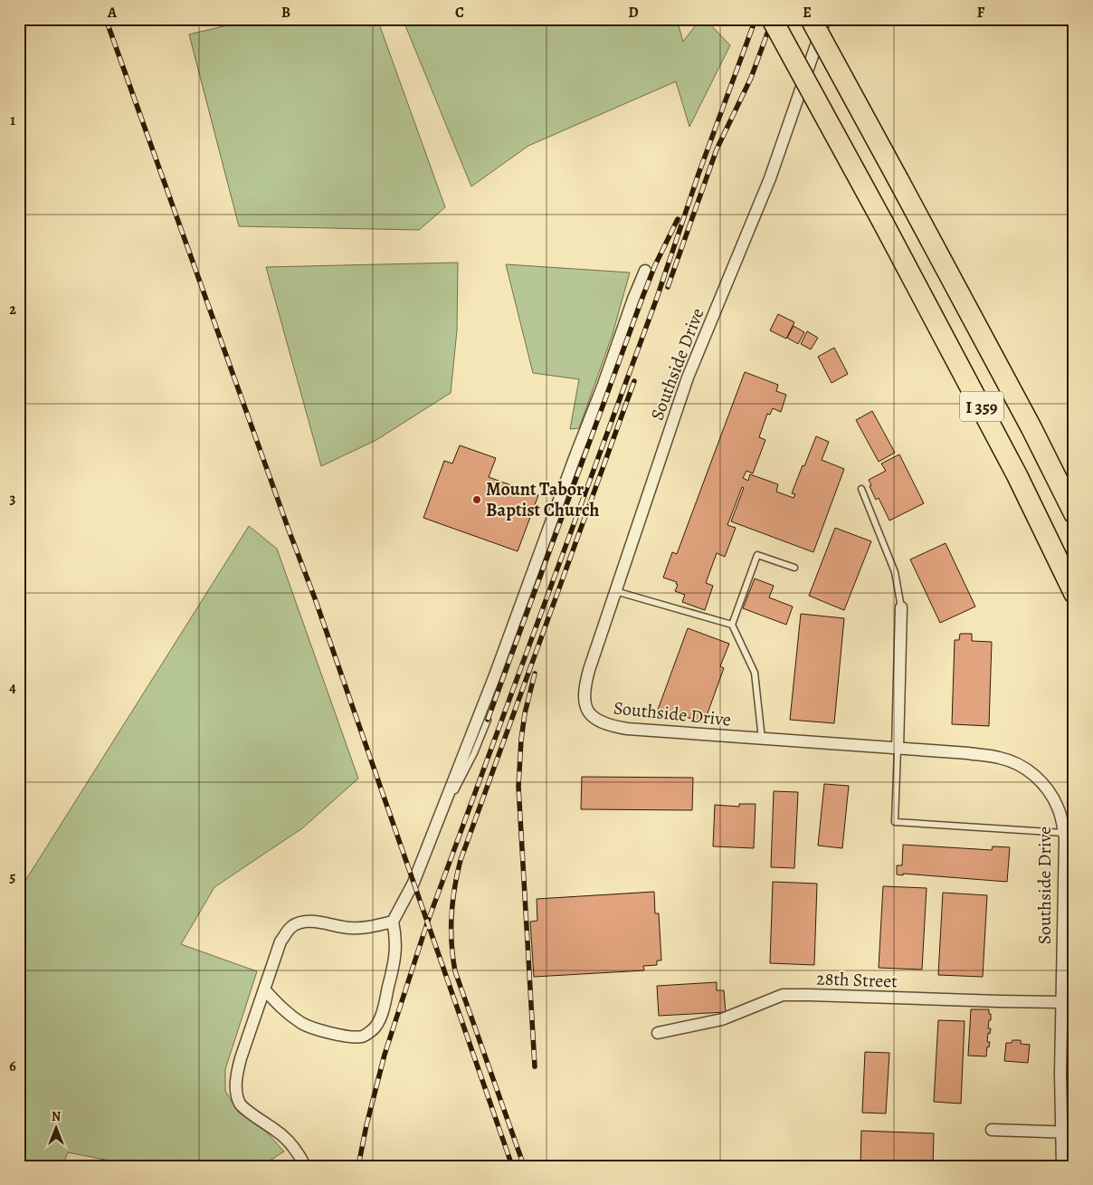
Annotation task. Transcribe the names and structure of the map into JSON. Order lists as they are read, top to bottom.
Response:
{
  "streets": {
    "highway": ["I 359"],
    "street": ["Southside Drive", "28th Street"]
  },
  "crossings": [
    ["Southside Drive", "28th Street"]
  ],
  "places": ["Mount Tabor Baptist Church"],
  "north": "top",
  "grid": {
    "columns": [
      "A",
      "B",
      "C",
      "D",
      "E",
      "F"
    ],
    "rows": [
      "1",
      "2",
      "3",
      "4",
      "5",
      "6"
    ]
  }
}
